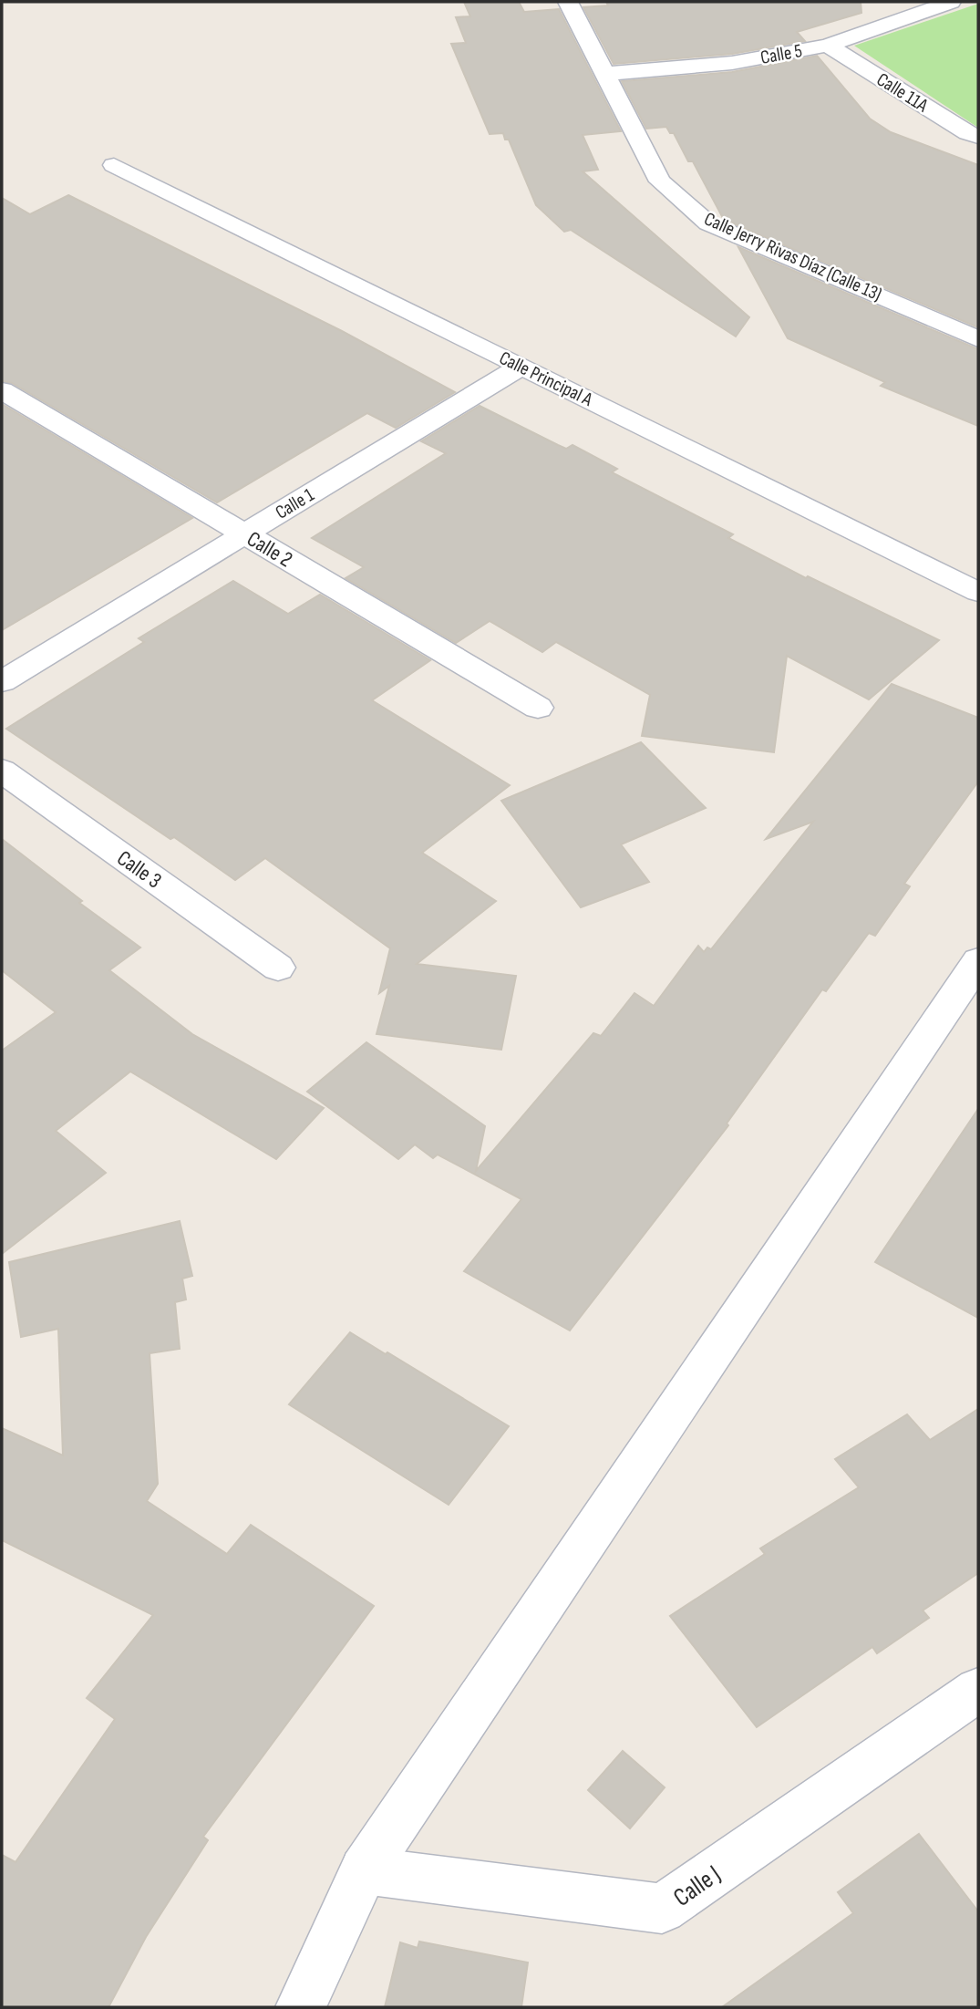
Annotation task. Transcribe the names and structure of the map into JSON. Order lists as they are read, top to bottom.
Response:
{
  "streets": {
    "street": [
      "Calle 5",
      "Calle 11A",
      "Calle Jerry Rivas Díaz (Calle 13)",
      "Calle Principal A",
      "Calle 1",
      "Calle 2",
      "Calle 3",
      "Calle J"
    ]
  },
  "crossings": [
    ["Calle 5", "Calle 11A"],
    ["Calle 5", "Calle Jerry Rivas Díaz (Calle 13)"],
    ["Calle Principal A", "Calle 1"],
    ["Calle 1", "Calle 2"]
  ]
}
